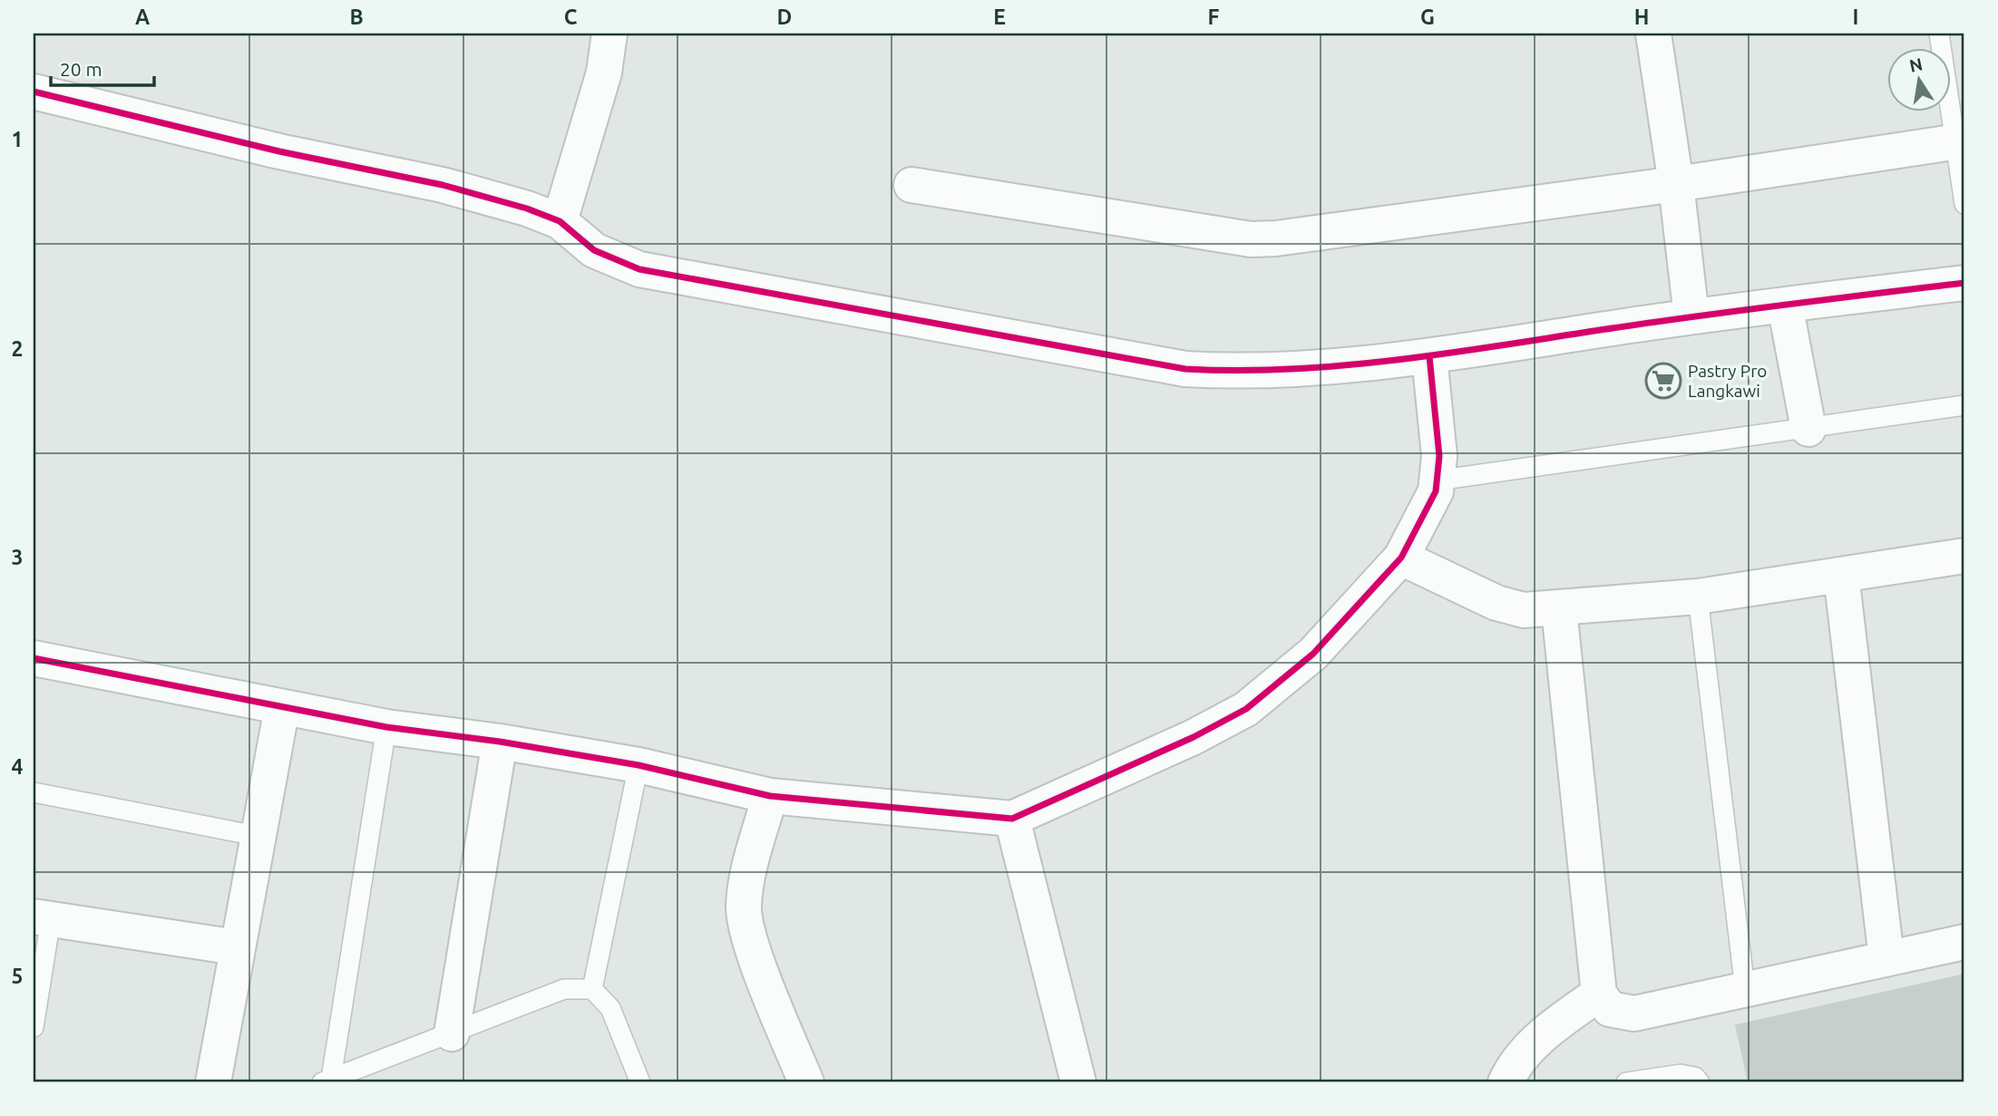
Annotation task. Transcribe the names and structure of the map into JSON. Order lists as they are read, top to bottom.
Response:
{
  "places": {
    "supermarket": ["Pastry Pro Langkawi"]
  },
  "scale_bar": "20 m",
  "north": "top",
  "grid": {
    "columns": [
      "A",
      "B",
      "C",
      "D",
      "E",
      "F",
      "G",
      "H",
      "I"
    ],
    "rows": [
      "1",
      "2",
      "3",
      "4",
      "5"
    ]
  }
}
